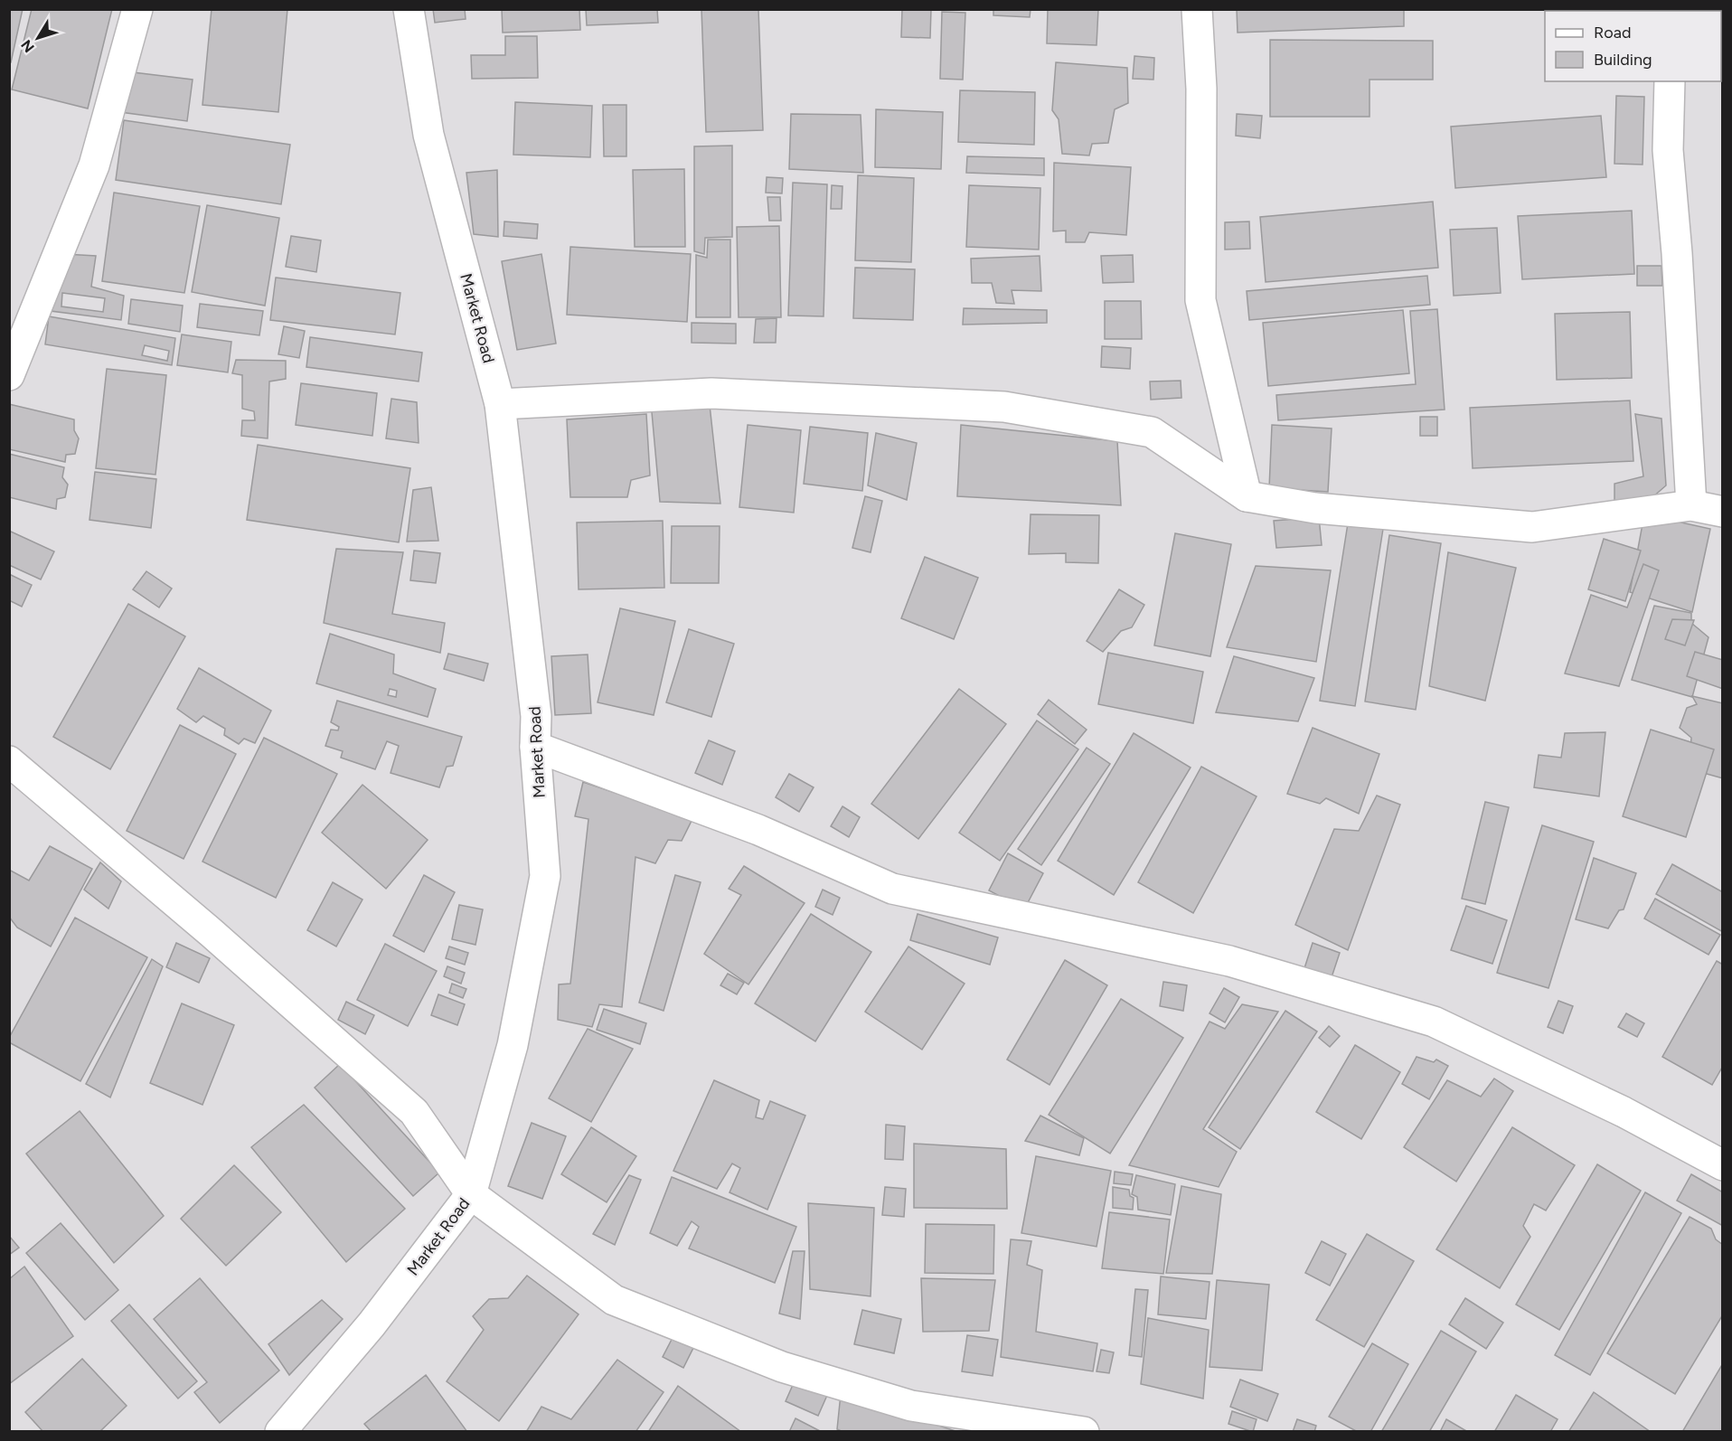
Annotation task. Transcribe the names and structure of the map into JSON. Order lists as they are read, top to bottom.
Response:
{
  "streets": {
    "street": ["Market Road"]
  },
  "legend": ["Road", "Building"],
  "north": "bottom left"
}
